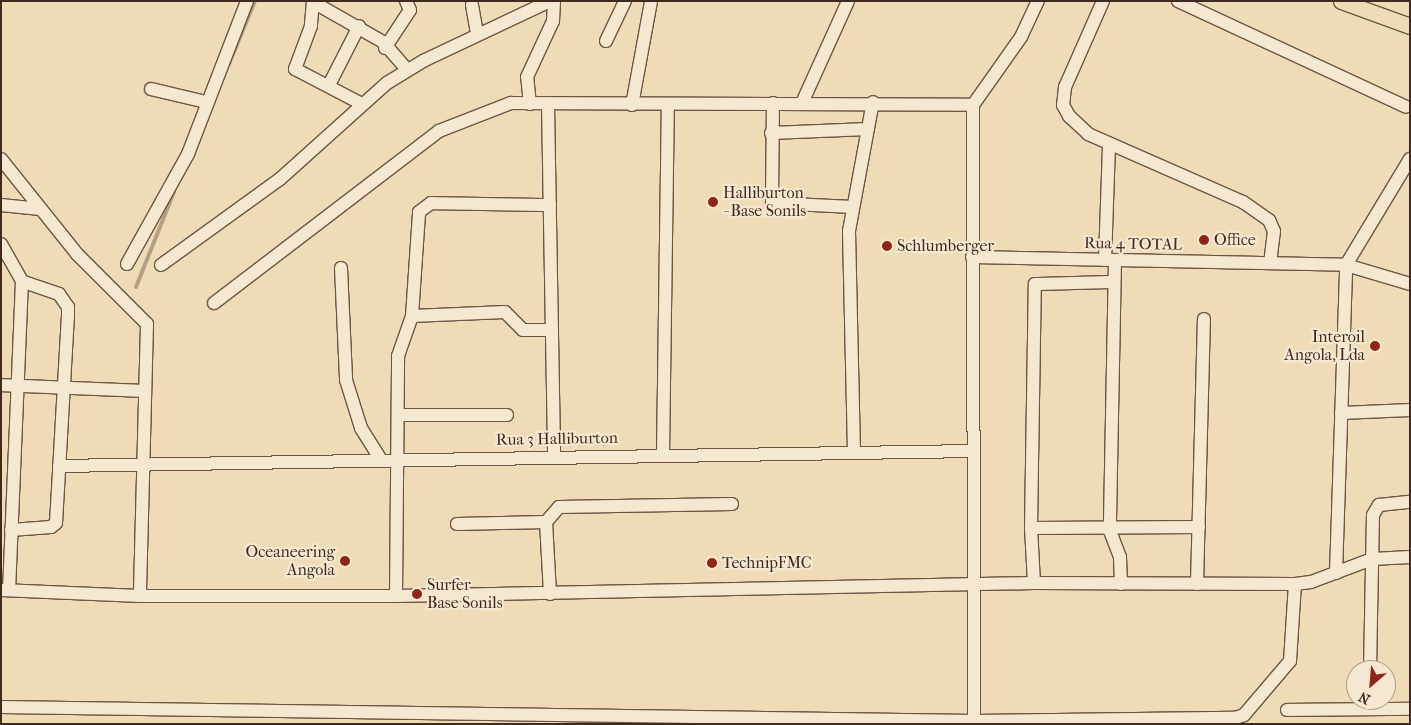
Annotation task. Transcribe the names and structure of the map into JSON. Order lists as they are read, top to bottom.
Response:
{
  "streets": {
    "street": ["Rua 4 TOTAL", "Rua 3 Halliburton"]
  },
  "places": [
    "Halliburton - Base Sonils",
    "Office",
    "Schlumberger",
    "Interoil Angola, Lda",
    "Oceaneering Angola",
    "TechnipFMC",
    "Surfer Base Sonils"
  ],
  "north": "bottom left"
}
